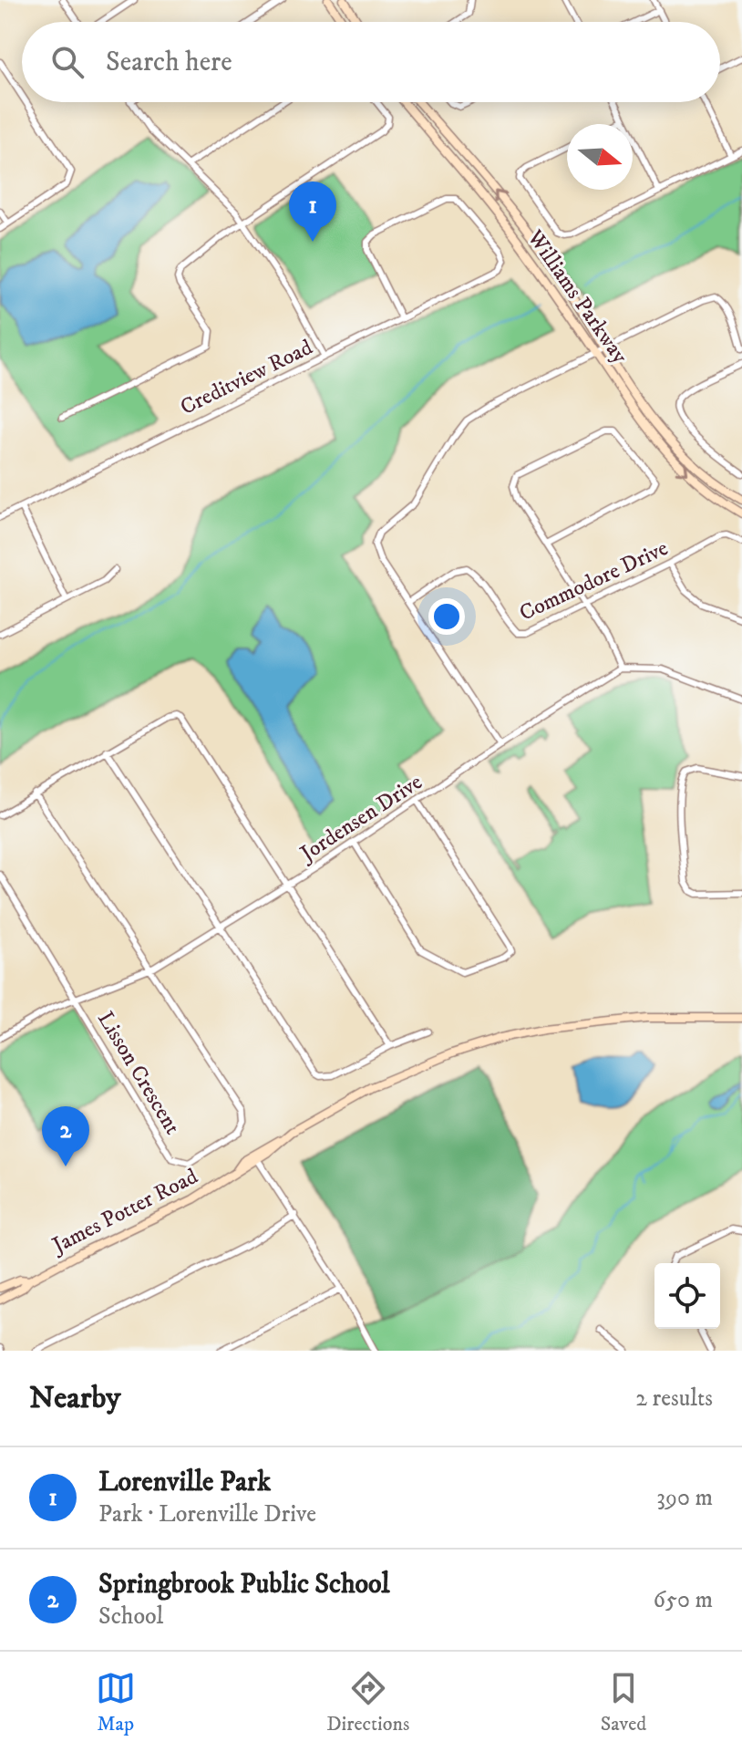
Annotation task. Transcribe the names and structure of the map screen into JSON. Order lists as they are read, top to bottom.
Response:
{
  "streets": {
    "main road": ["Williams Parkway", "James Potter Road"],
    "street": [
      "Creditview Road",
      "Commodore Drive",
      "Jordensen Drive",
      "Lisson Crescent"
    ]
  },
  "crossings": [
    ["Jordensen Drive", "Lisson Crescent"]
  ],
  "north": "right",
  "page": {
    "search": "Search here",
    "pins": ["1", "2"],
    "heading": ["Nearby", "2 results"],
    "list": [
      {
        "mark": "1",
        "name": "Lorenville Park",
        "note": "Park · Lorenville Drive",
        "value": "390 m"
      },
      {
        "mark": "2",
        "name": "Springbrook Public School",
        "note": "School",
        "value": "650 m"
      }
    ],
    "nav": ["Map", "Directions", "Saved"]
  }
}
